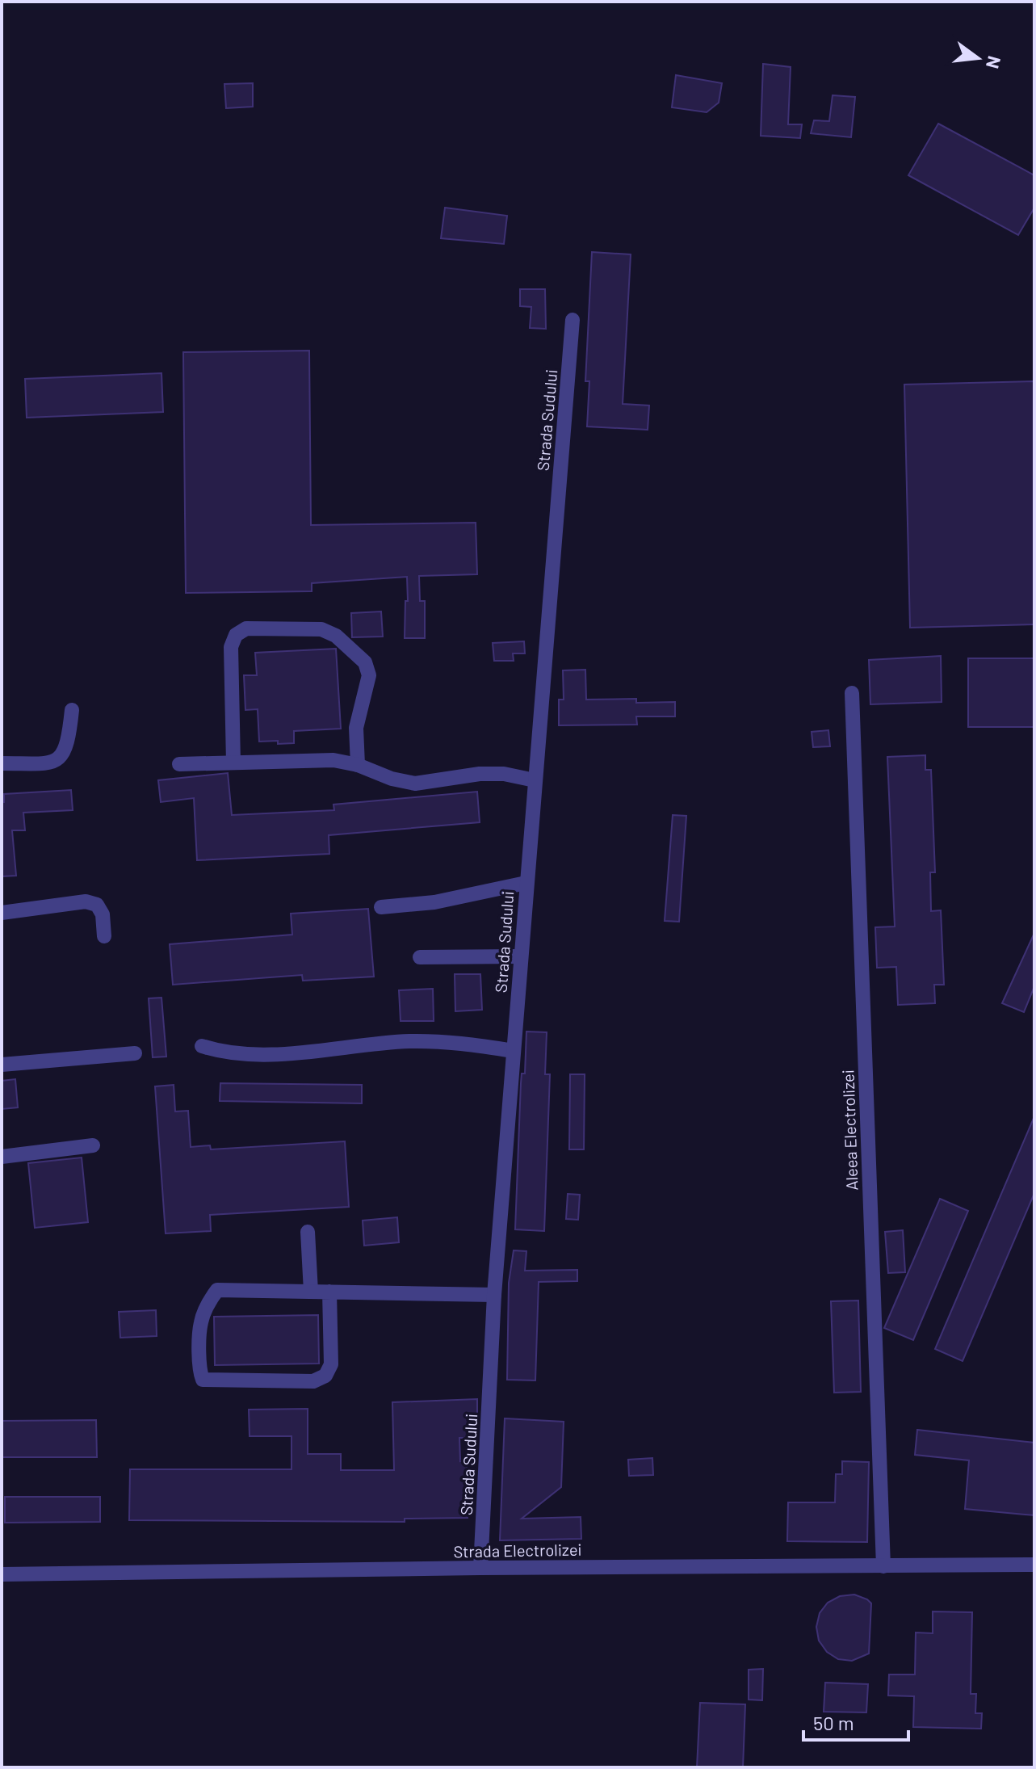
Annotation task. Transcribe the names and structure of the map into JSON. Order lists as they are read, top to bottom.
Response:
{
  "streets": {
    "street": ["Strada Sudului", "Aleea Electrolizei", "Strada Electrolizei"]
  },
  "crossings": [
    ["Strada Sudului", "Strada Electrolizei"],
    ["Aleea Electrolizei", "Strada Electrolizei"]
  ],
  "scale_bar": "50 m",
  "north": "right"
}
